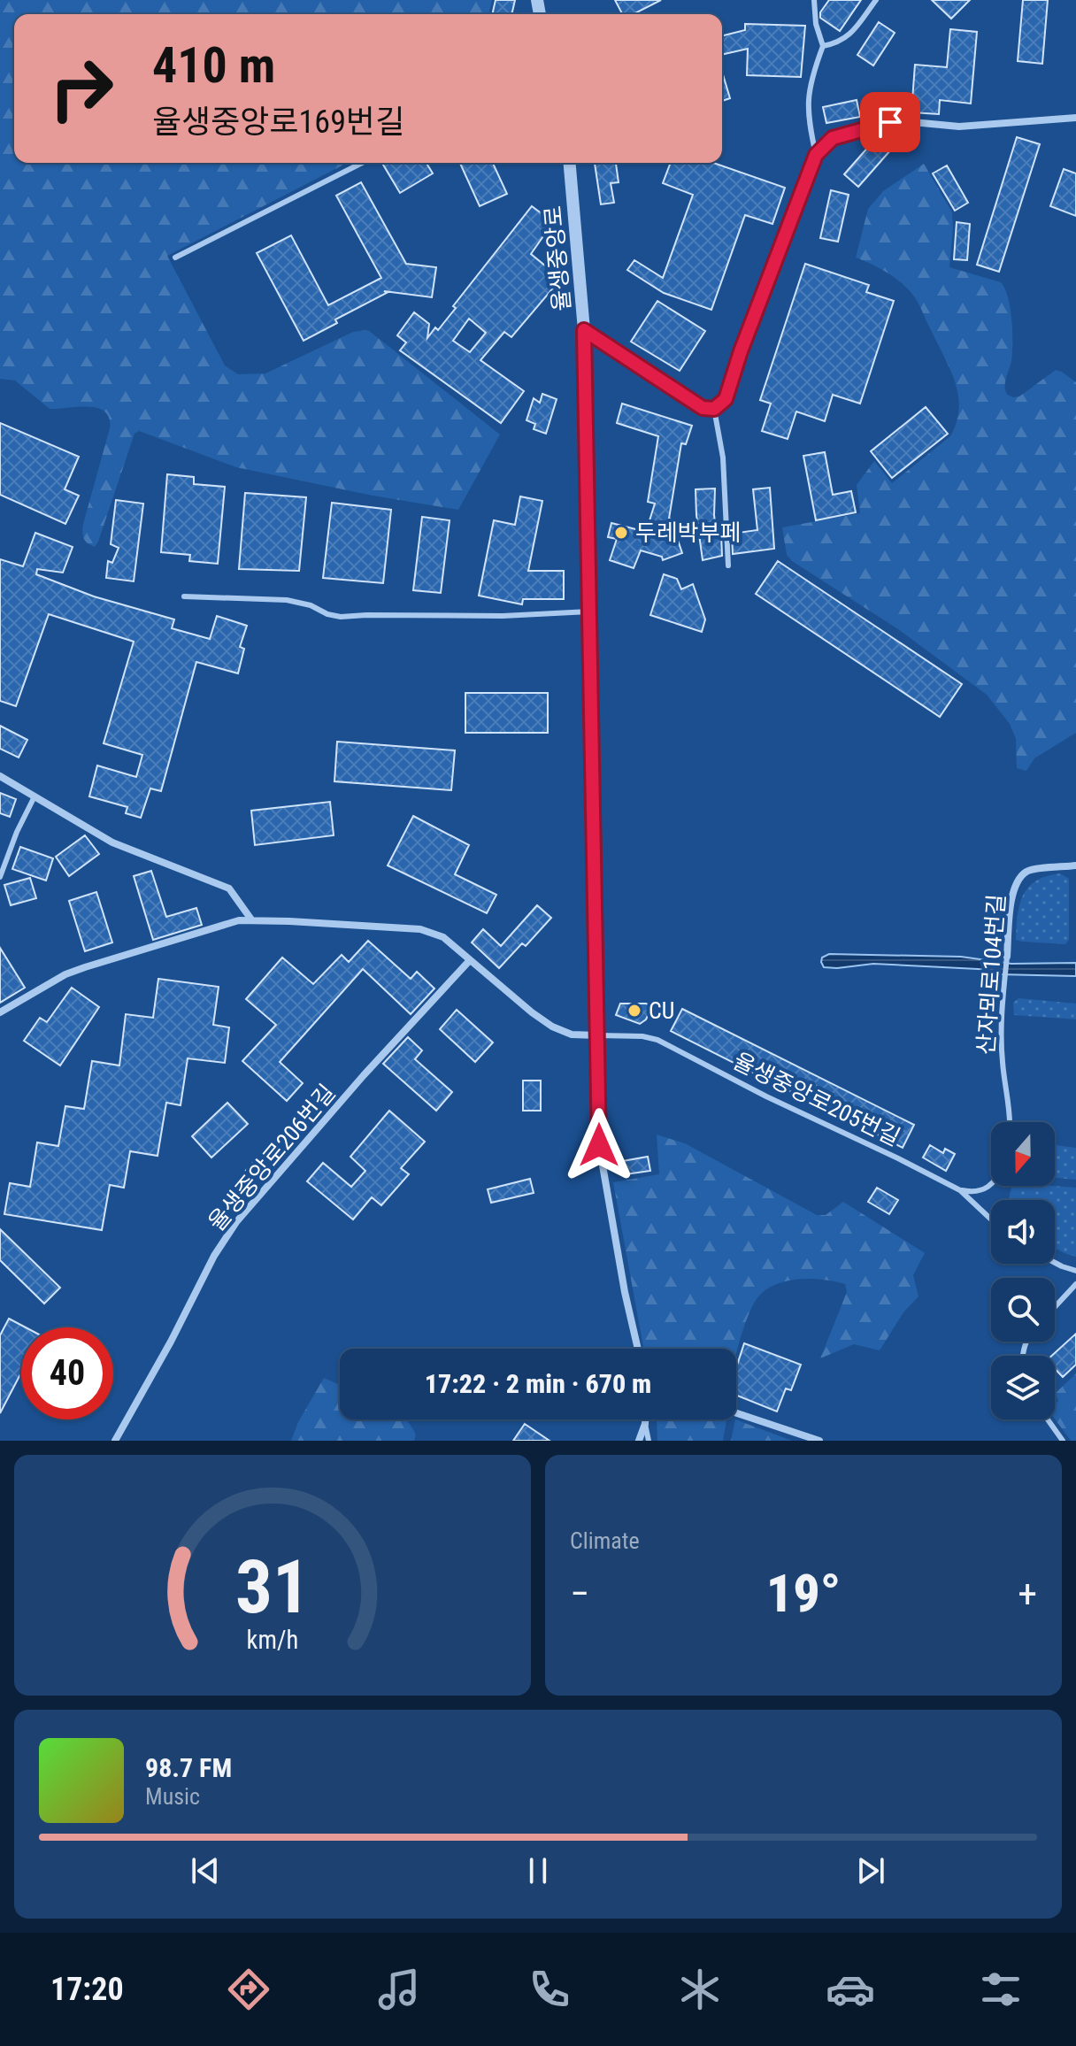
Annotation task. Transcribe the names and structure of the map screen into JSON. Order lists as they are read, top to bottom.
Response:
{
  "streets": {
    "street": ["율생중앙로", "산자뫼로104번길", "율생중앙로206번길"],
    "lane": ["율생중앙로205번길"]
  },
  "crossings": [
    ["율생중앙로", "율생중앙로205번길"]
  ],
  "places": ["두레박부페", "CU"],
  "north": "bottom",
  "page": {
    "turn": ["410 m", "율생중앙로169번길"],
    "limit": "40",
    "trip": "17:22 · 2 min · 670 m",
    "tile": "Climate",
    "heat": ["−", "19°", "+"],
    "song": ["98.7 FM", "Music"],
    "tabs": "17:20",
    "gauge": ["31", "km/h"]
  }
}
